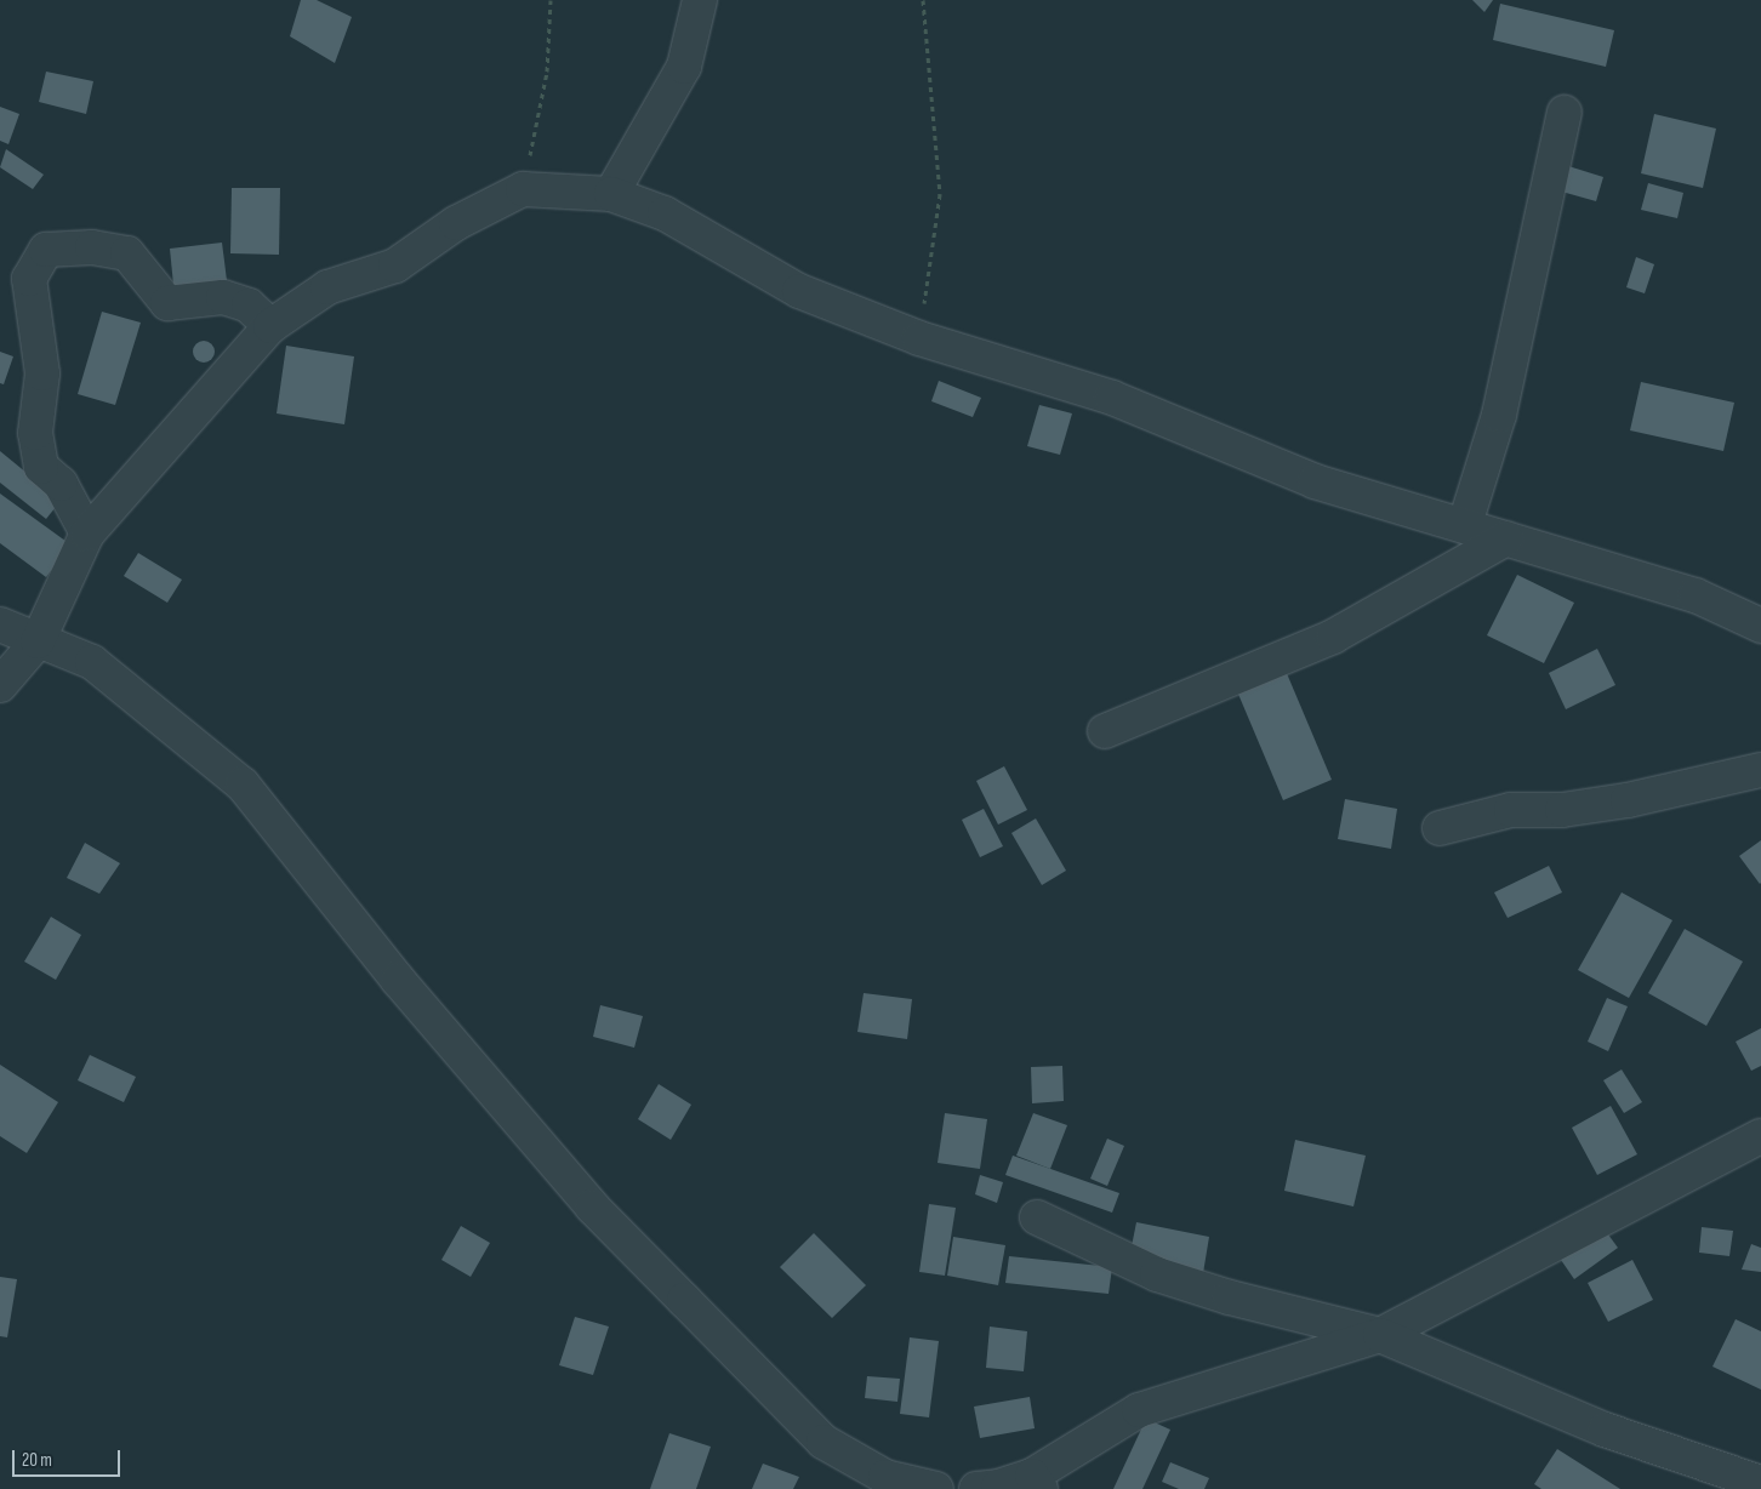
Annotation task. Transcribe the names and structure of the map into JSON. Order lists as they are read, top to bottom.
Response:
{
  "scale_bar": "20 m"
}
